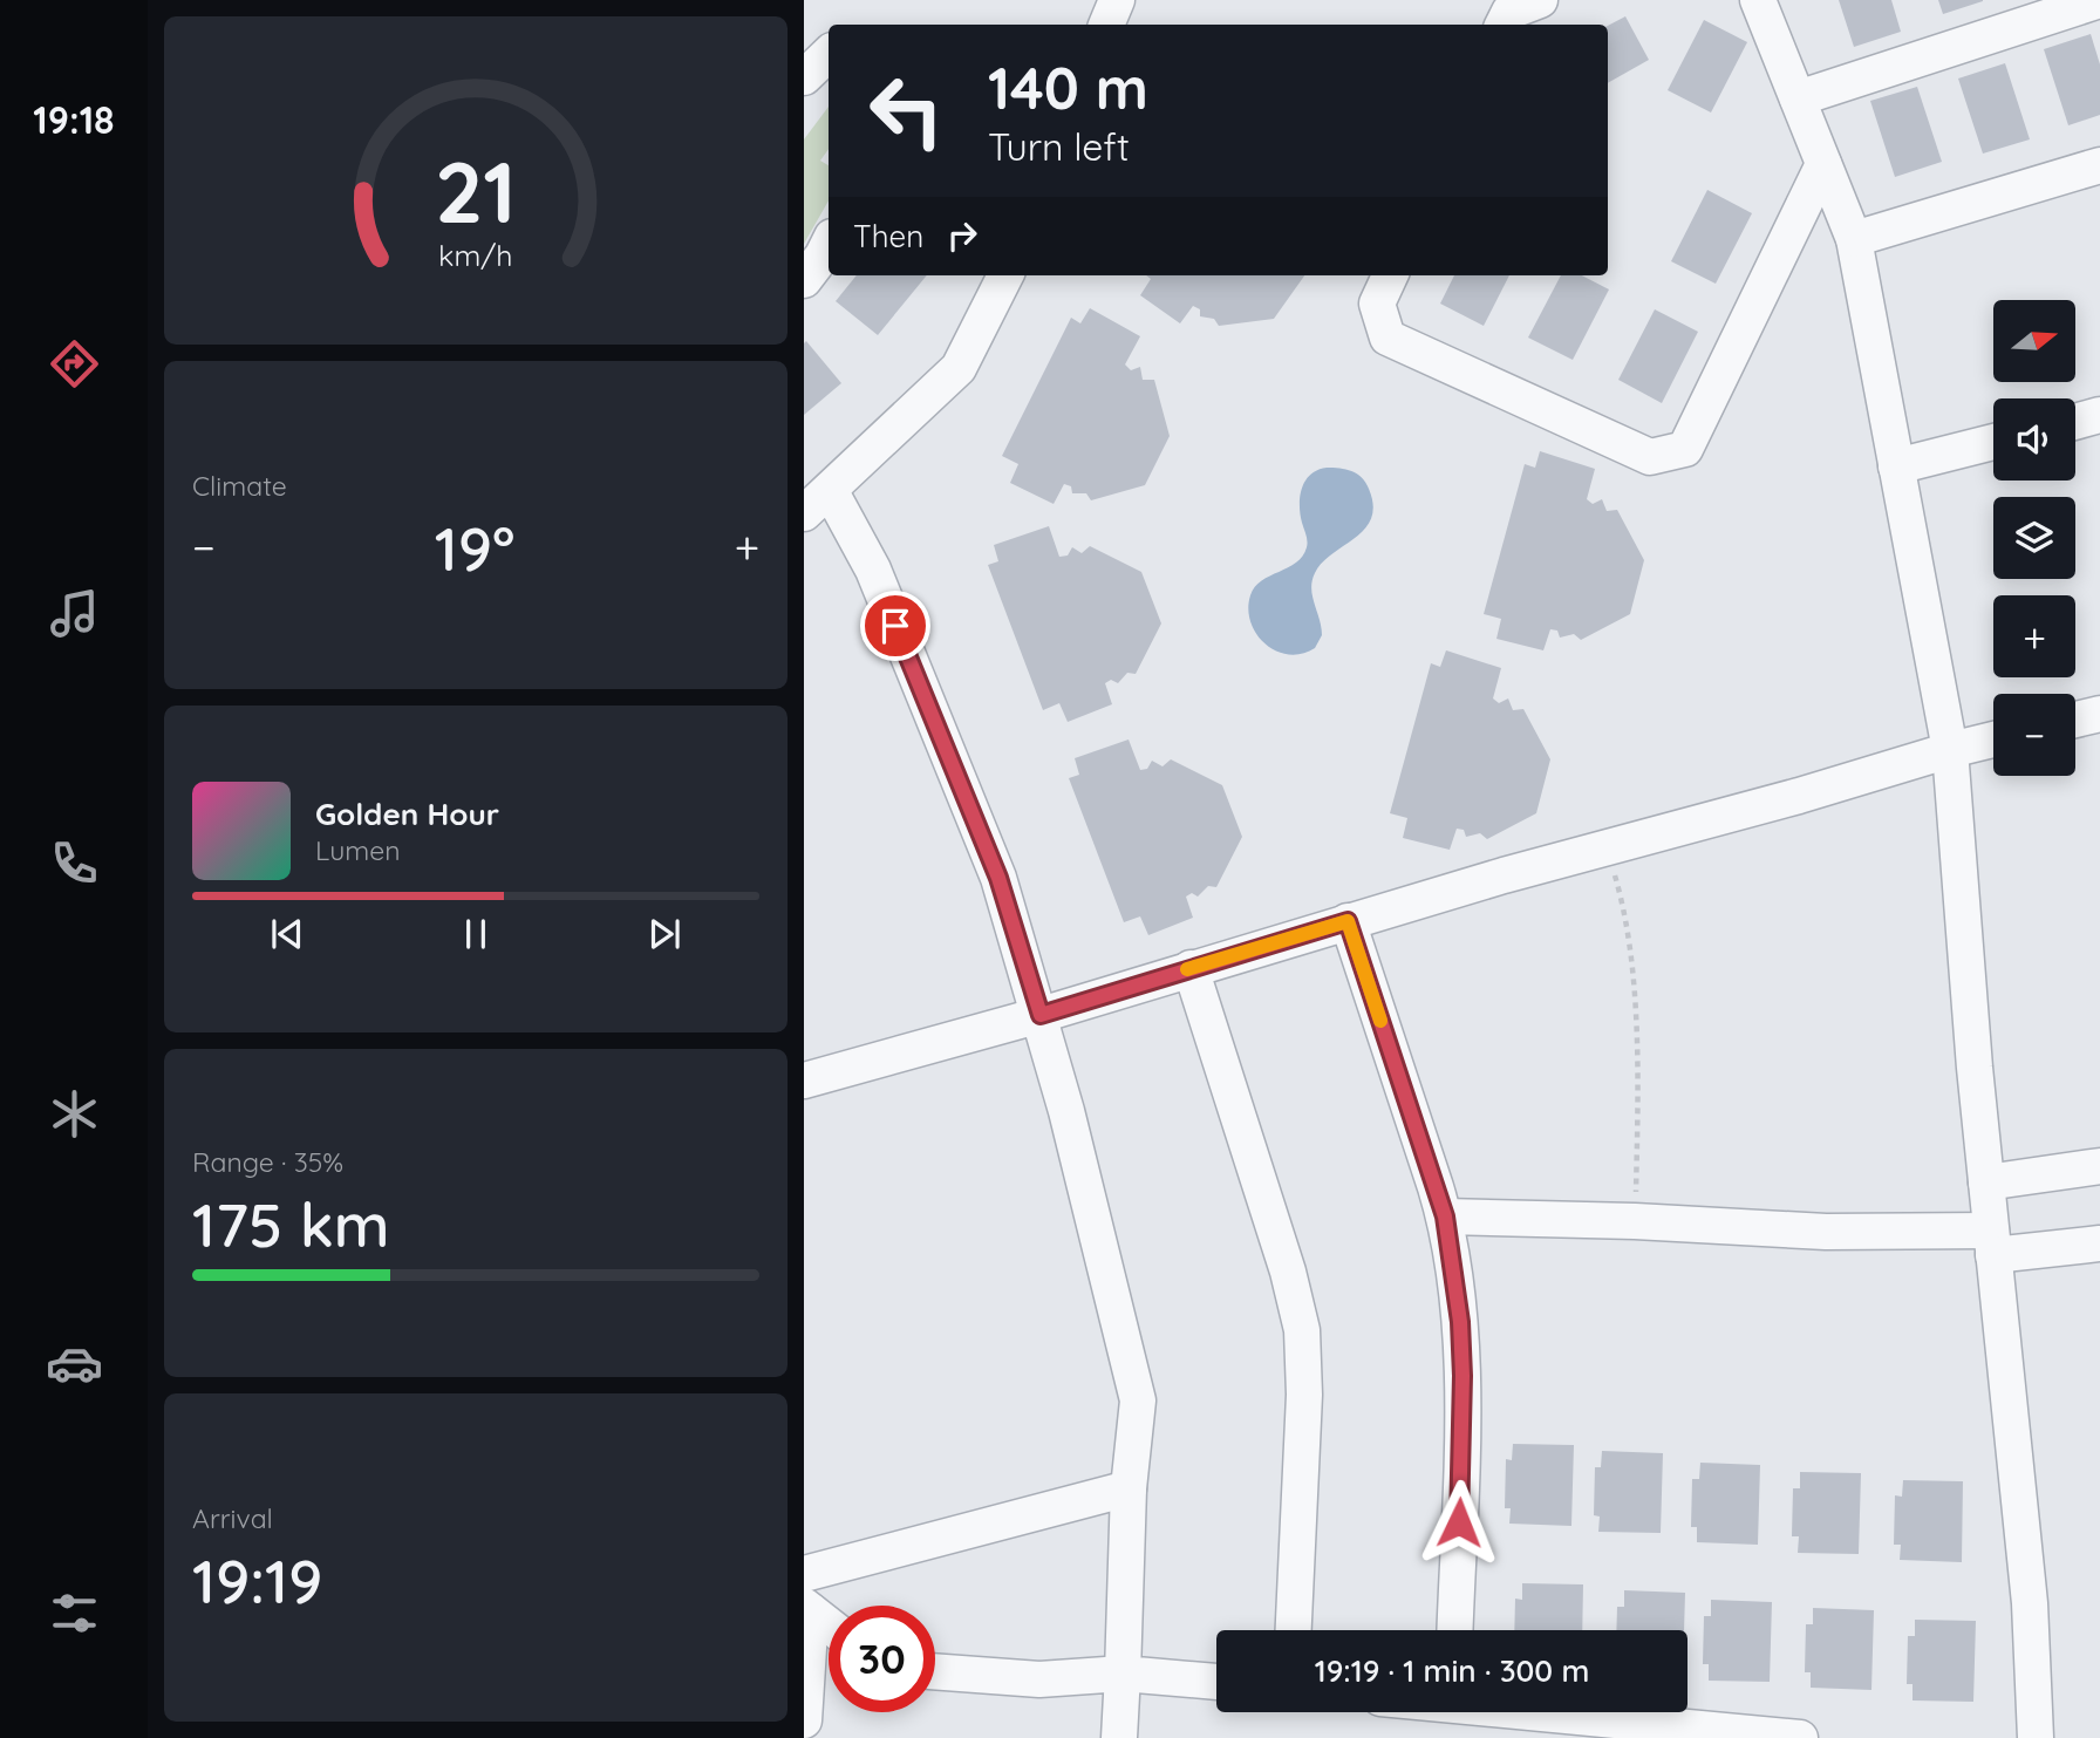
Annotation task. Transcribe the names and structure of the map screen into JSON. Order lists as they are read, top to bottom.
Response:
{
  "north": "right",
  "page": {
    "tabs": "19:18",
    "turn": ["140 m", "Turn left"],
    "then": "Then",
    "map_buttons": ["+", "−"],
    "tile": [
      "Climate",
      ["Range · 35%", "175 km"],
      ["Arrival", "19:19"]
    ],
    "heat": ["−", "19°", "+"],
    "song": ["Golden Hour", "Lumen"],
    "limit": "30",
    "trip": "19:19 · 1 min · 300 m",
    "gauge": ["21", "km/h"]
  }
}
